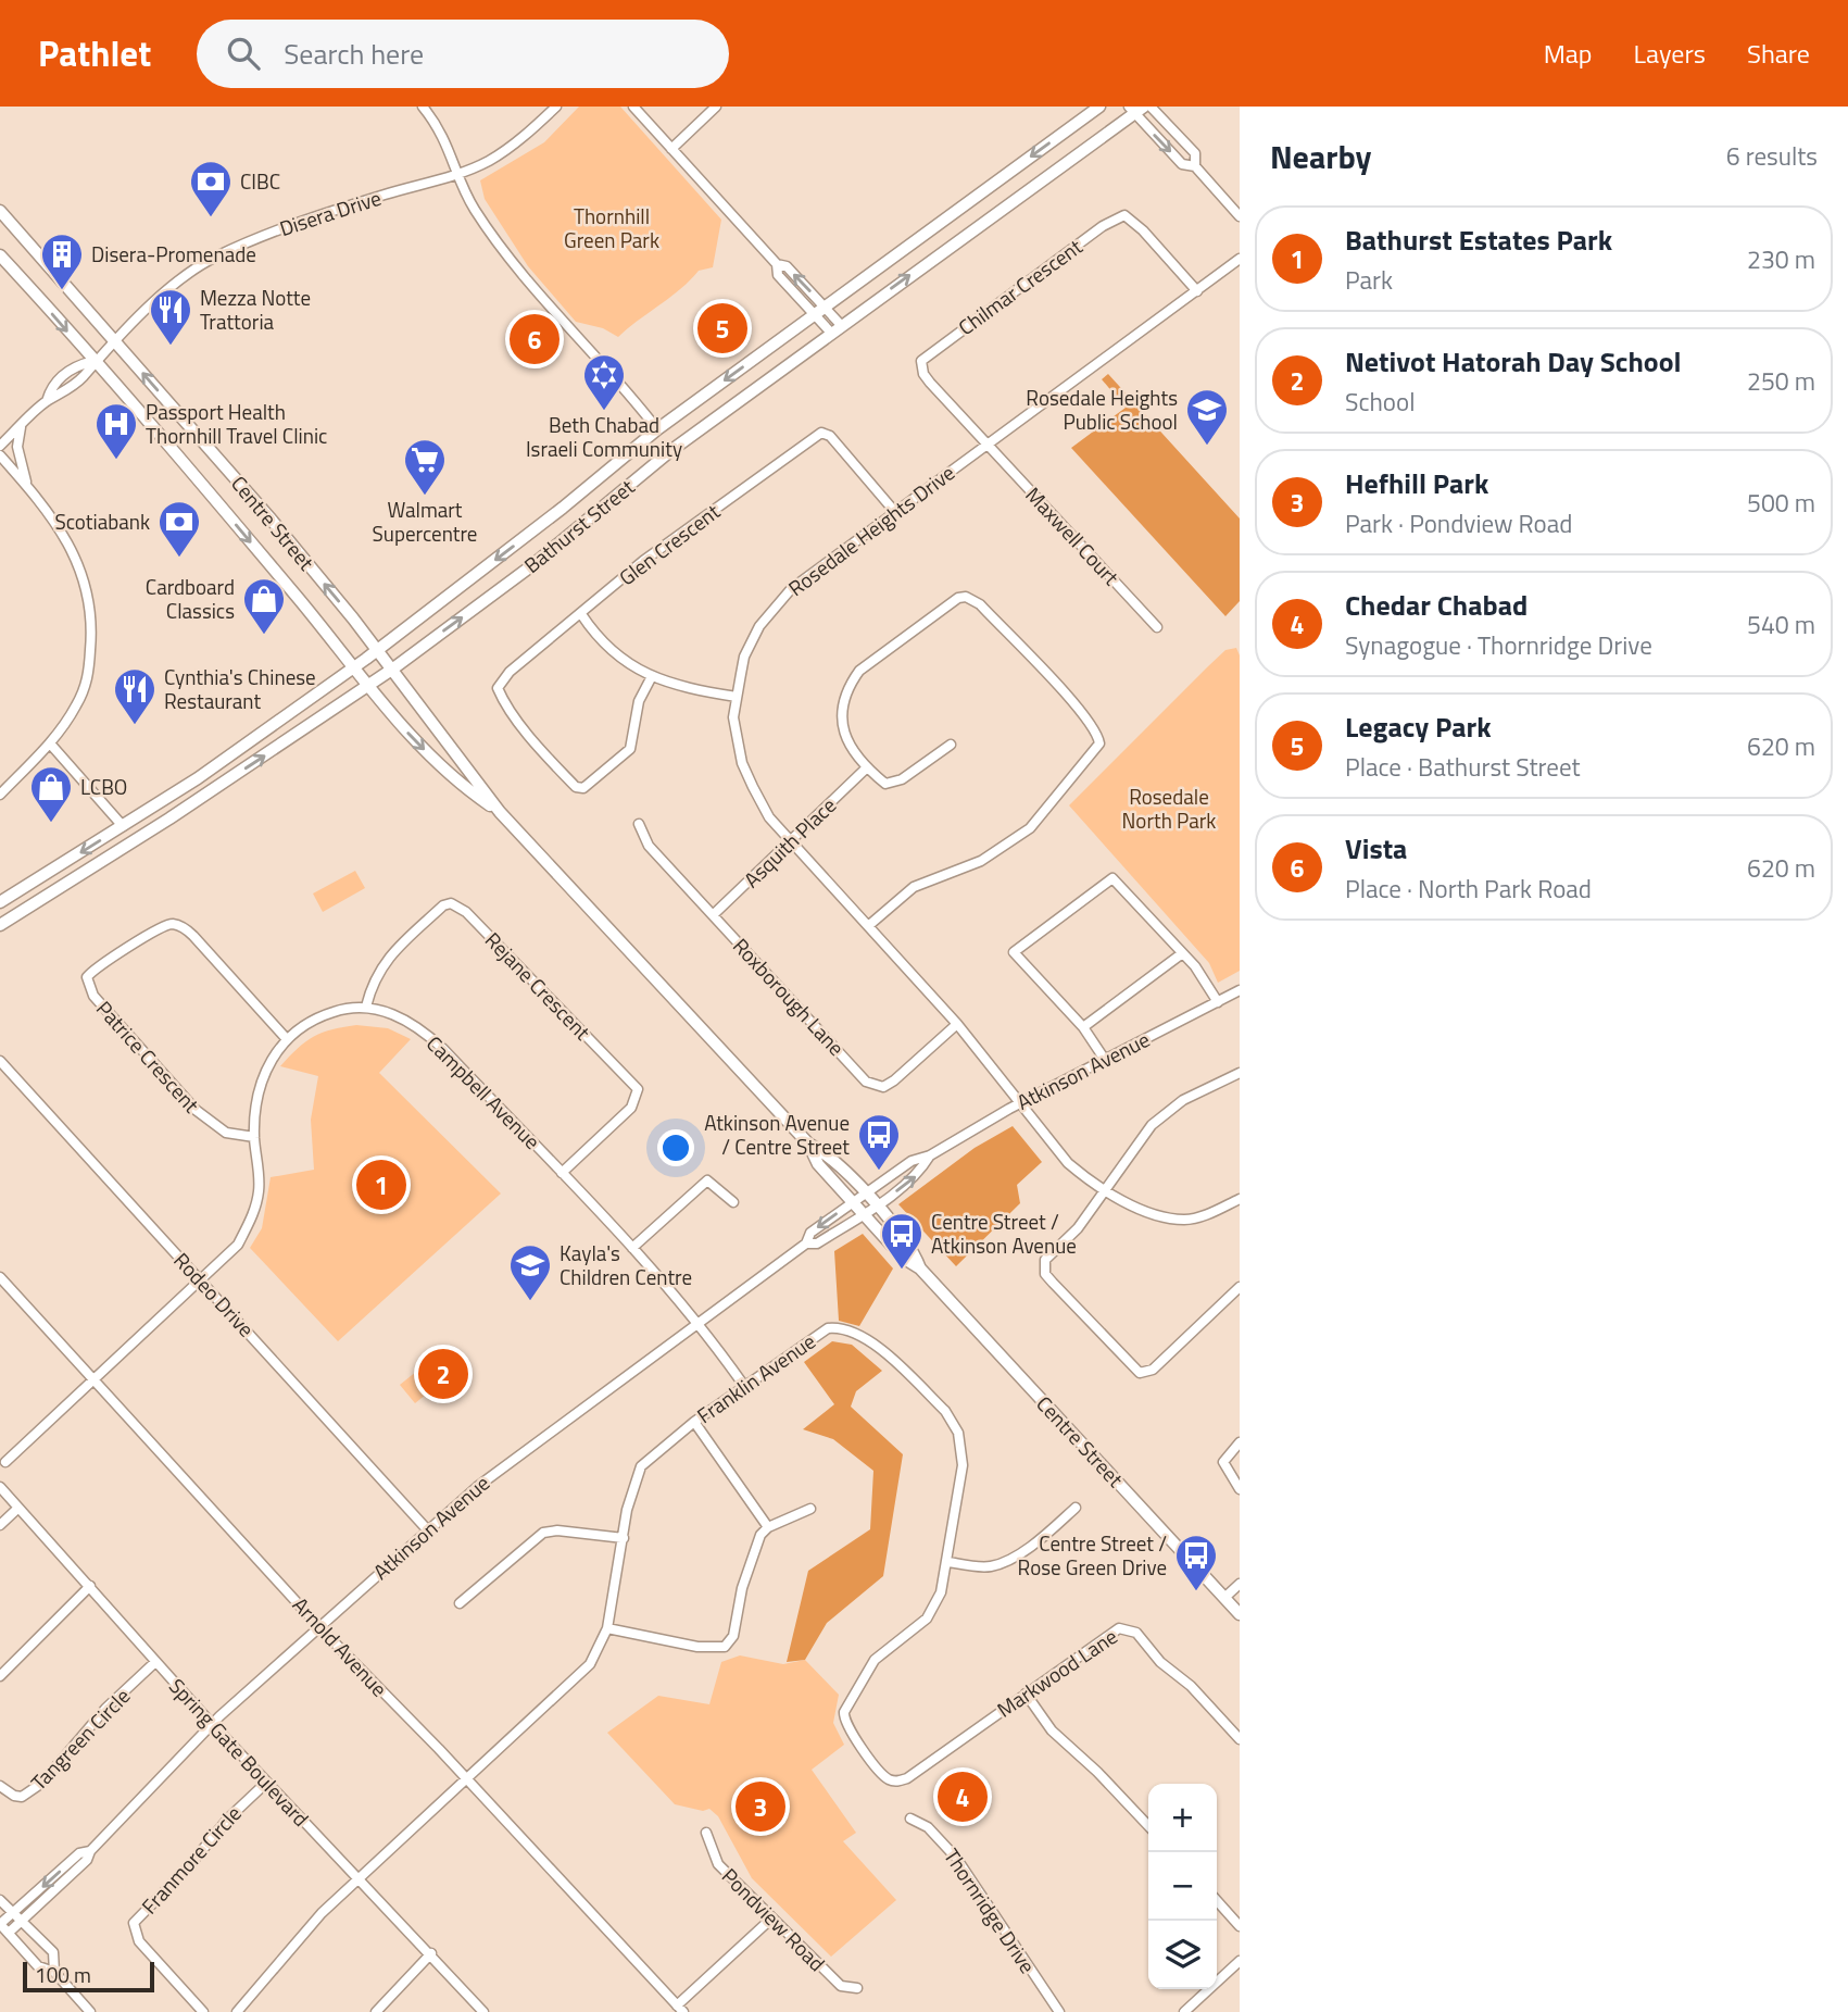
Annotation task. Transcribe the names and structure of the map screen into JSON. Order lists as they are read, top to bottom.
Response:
{
  "streets": {
    "main road": ["Centre Street", "Bathurst Street"],
    "street": [
      "Disera Drive",
      "Chilmar Crescent",
      "Rosedale Heights Drive",
      "Maxwell Court",
      "Glen Crescent",
      "Asquith Place",
      "Rejane Crescent",
      "Roxborough Lane",
      "Patrice Crescent",
      "Atkinson Avenue",
      "Campbell Avenue",
      "Rodeo Drive",
      "Franklin Avenue",
      "Arnold Avenue",
      "Markwood Lane",
      "Tangreen Circle",
      "Spring Gate Boulevard",
      "Franmore Circle",
      "Thornridge Drive",
      "Pondview Road"
    ]
  },
  "crossings": [
    ["Disera Drive", "Centre Street"],
    ["Chilmar Crescent", "Rosedale Heights Drive"],
    ["Chilmar Crescent", "Maxwell Court"],
    ["Centre Street", "Bathurst Street"],
    ["Centre Street", "Atkinson Avenue"],
    ["Rosedale Heights Drive", "Maxwell Court"],
    ["Rosedale Heights Drive", "Glen Crescent"],
    ["Rosedale Heights Drive", "Asquith Place"],
    ["Rosedale Heights Drive", "Roxborough Lane"],
    ["Rosedale Heights Drive", "Atkinson Avenue"],
    ["Asquith Place", "Roxborough Lane"],
    ["Rejane Crescent", "Campbell Avenue"],
    ["Patrice Crescent", "Campbell Avenue"],
    ["Atkinson Avenue", "Campbell Avenue"],
    ["Atkinson Avenue", "Rodeo Drive"],
    ["Atkinson Avenue", "Arnold Avenue"],
    ["Atkinson Avenue", "Spring Gate Boulevard"],
    ["Campbell Avenue", "Rodeo Drive"],
    ["Campbell Avenue", "Franklin Avenue"],
    ["Campbell Avenue", "Arnold Avenue"],
    ["Franklin Avenue", "Arnold Avenue"],
    ["Franklin Avenue", "Markwood Lane"],
    ["Franklin Avenue", "Spring Gate Boulevard"],
    ["Tangreen Circle", "Spring Gate Boulevard"],
    ["Spring Gate Boulevard", "Franmore Circle"]
  ],
  "parks": ["Thornhill Green Park", "Rosedale North Park"],
  "places": {
    "bank": ["CIBC", "Scotiabank"],
    "building": ["Disera-Promenade"],
    "restaurant": ["Mezza Notte Trattoria", "Cynthia's Chinese Restaurant"],
    "synagogue": ["Beth Chabad Israeli Community"],
    "school or university": ["Rosedale Heights Public School", "Kayla's Children Centre"],
    "hospital": ["Passport Health Thornhill Travel Clinic"],
    "supermarket": ["Walmart Supercentre"],
    "shop": ["Cardboard Classics", "LCBO"],
    "bus stop": ["Atkinson Avenue / Centre Street", "Centre Street / Atkinson Avenue", "Centre Street / Rose Green Drive"]
  },
  "scale_bar": "100 m",
  "page": {
    "header": "Pathlet",
    "search": "Search here",
    "nav": ["Map", "Layers", "Share"],
    "heading": ["Nearby", "6 results"],
    "list": [
      {
        "mark": "1",
        "name": "Bathurst Estates Park",
        "note": "Park",
        "value": "230 m"
      },
      {
        "mark": "2",
        "name": "Netivot Hatorah Day School",
        "note": "School",
        "value": "250 m"
      },
      {
        "mark": "3",
        "name": "Hefhill Park",
        "note": "Park · Pondview Road",
        "value": "500 m"
      },
      {
        "mark": "4",
        "name": "Chedar Chabad",
        "note": "Synagogue · Thornridge Drive",
        "value": "540 m"
      },
      {
        "mark": "5",
        "name": "Legacy Park",
        "note": "Place · Bathurst Street",
        "value": "620 m"
      },
      {
        "mark": "6",
        "name": "Vista",
        "note": "Place · North Park Road",
        "value": "620 m"
      }
    ],
    "pins": [
      "5",
      "6",
      "1",
      "2",
      "4",
      "3"
    ],
    "map_buttons": ["+", "−"],
    "scale": "100 m"
  }
}
